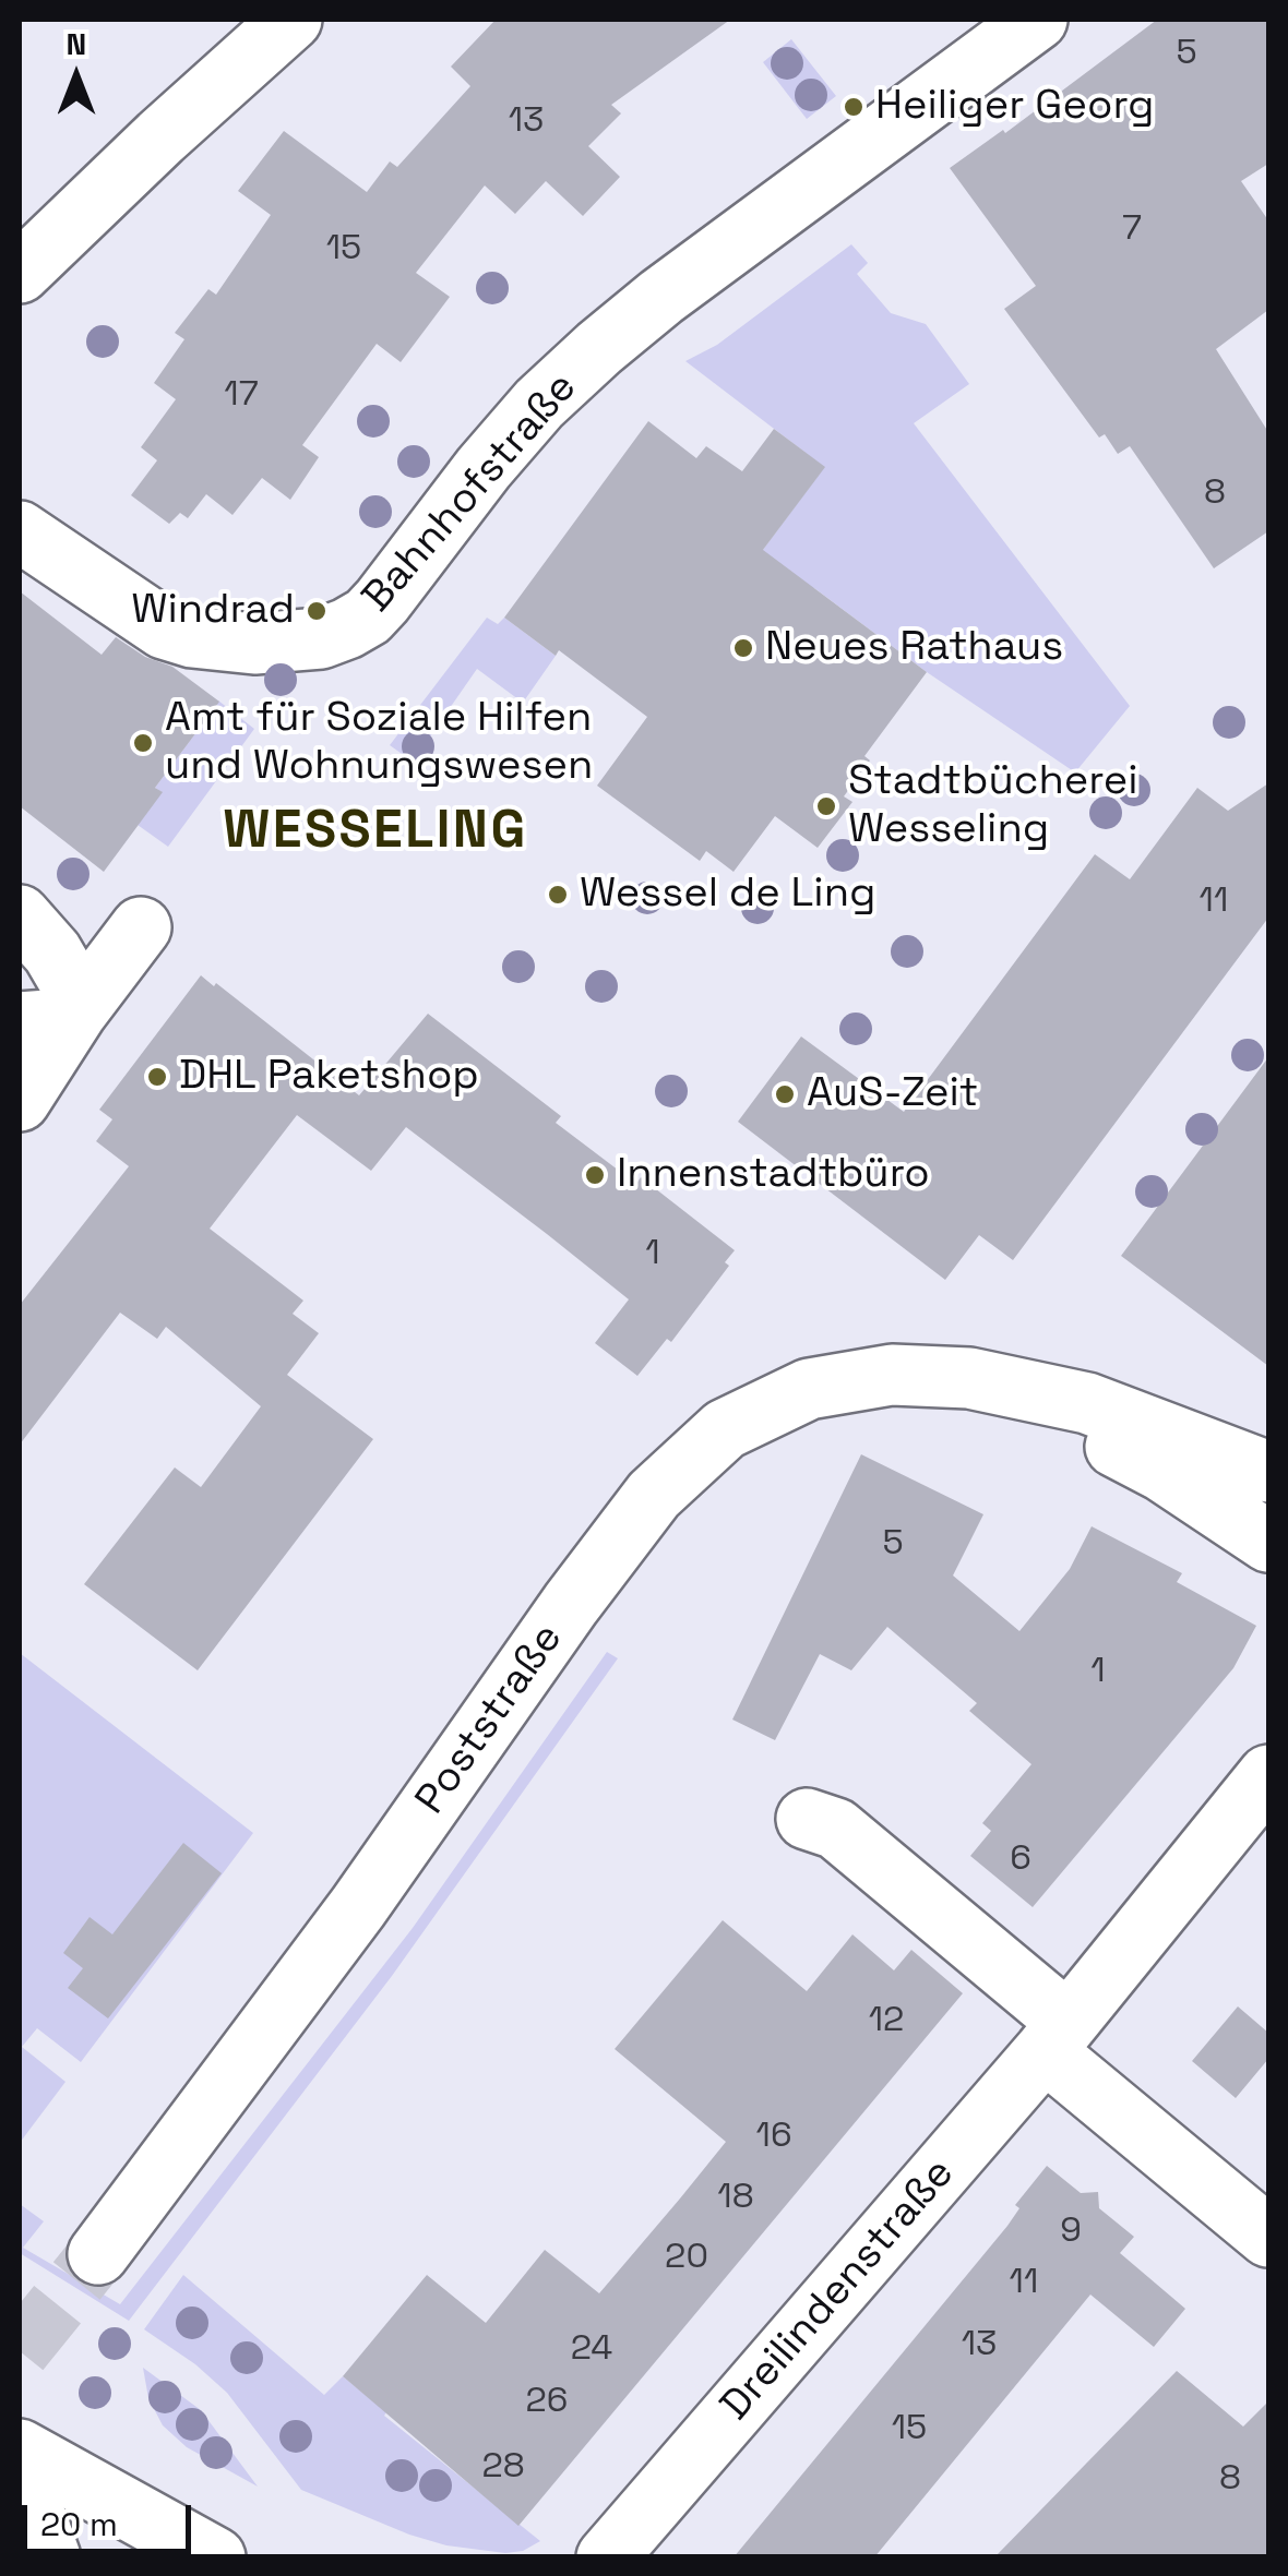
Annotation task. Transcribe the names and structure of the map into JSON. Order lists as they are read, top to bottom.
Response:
{
  "streets": {
    "street": ["Bahnhofstraße", "Poststraße", "Dreilindenstraße"]
  },
  "districts": ["WESSELING"],
  "places": [
    "Heiliger Georg",
    "Windrad",
    "Neues Rathaus",
    "Amt für Soziale Hilfen und Wohnungswesen",
    "Stadtbücherei Wesseling",
    "Wessel de Ling",
    "DHL Paketshop",
    "AuS-Zeit",
    "Innenstadtbüro"
  ],
  "house_numbers": [
    "5",
    "13",
    "7",
    "15",
    "17",
    "8",
    "11",
    "1",
    "5",
    "1",
    "6",
    "12",
    "16",
    "18",
    "9",
    "20",
    "11",
    "13",
    "24",
    "26",
    "15",
    "28",
    "8"
  ],
  "scale_bar": "20 m",
  "north": "top"
}
